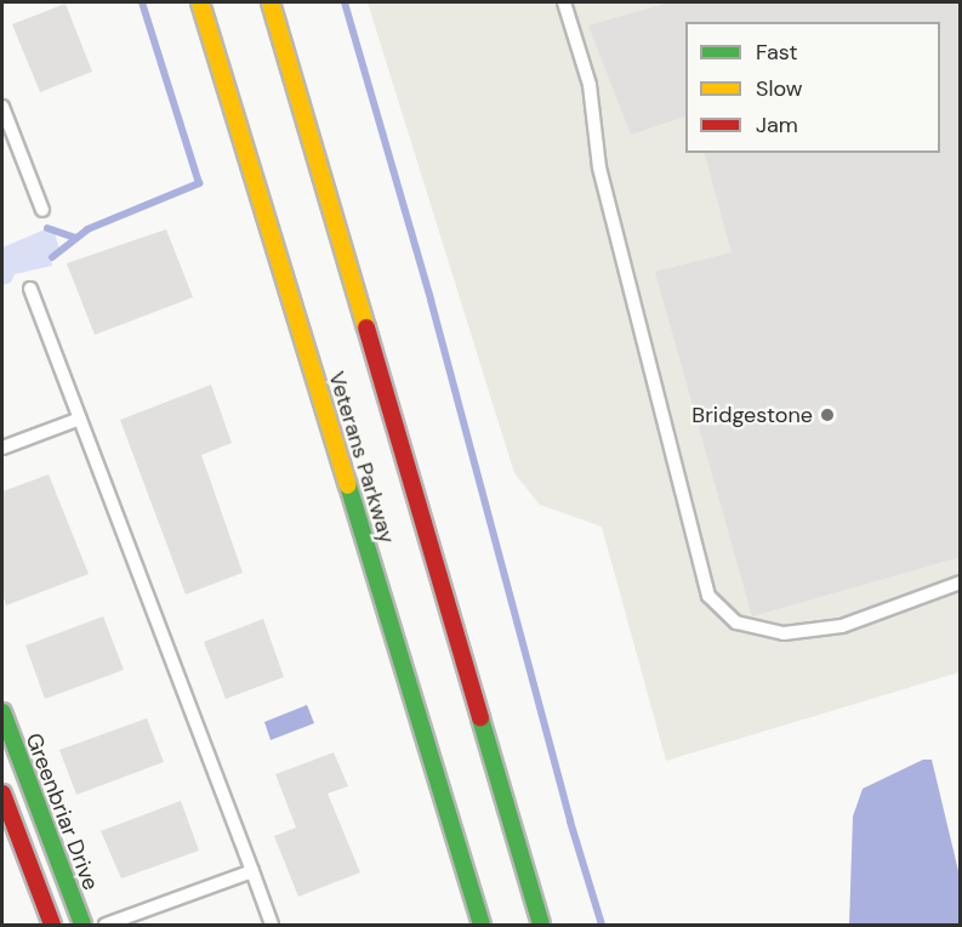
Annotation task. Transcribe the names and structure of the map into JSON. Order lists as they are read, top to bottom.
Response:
{
  "streets": {
    "main road": ["Veterans Parkway", "Greenbriar Drive"]
  },
  "places": ["Bridgestone"],
  "legend": ["Fast", "Slow", "Jam"]
}
